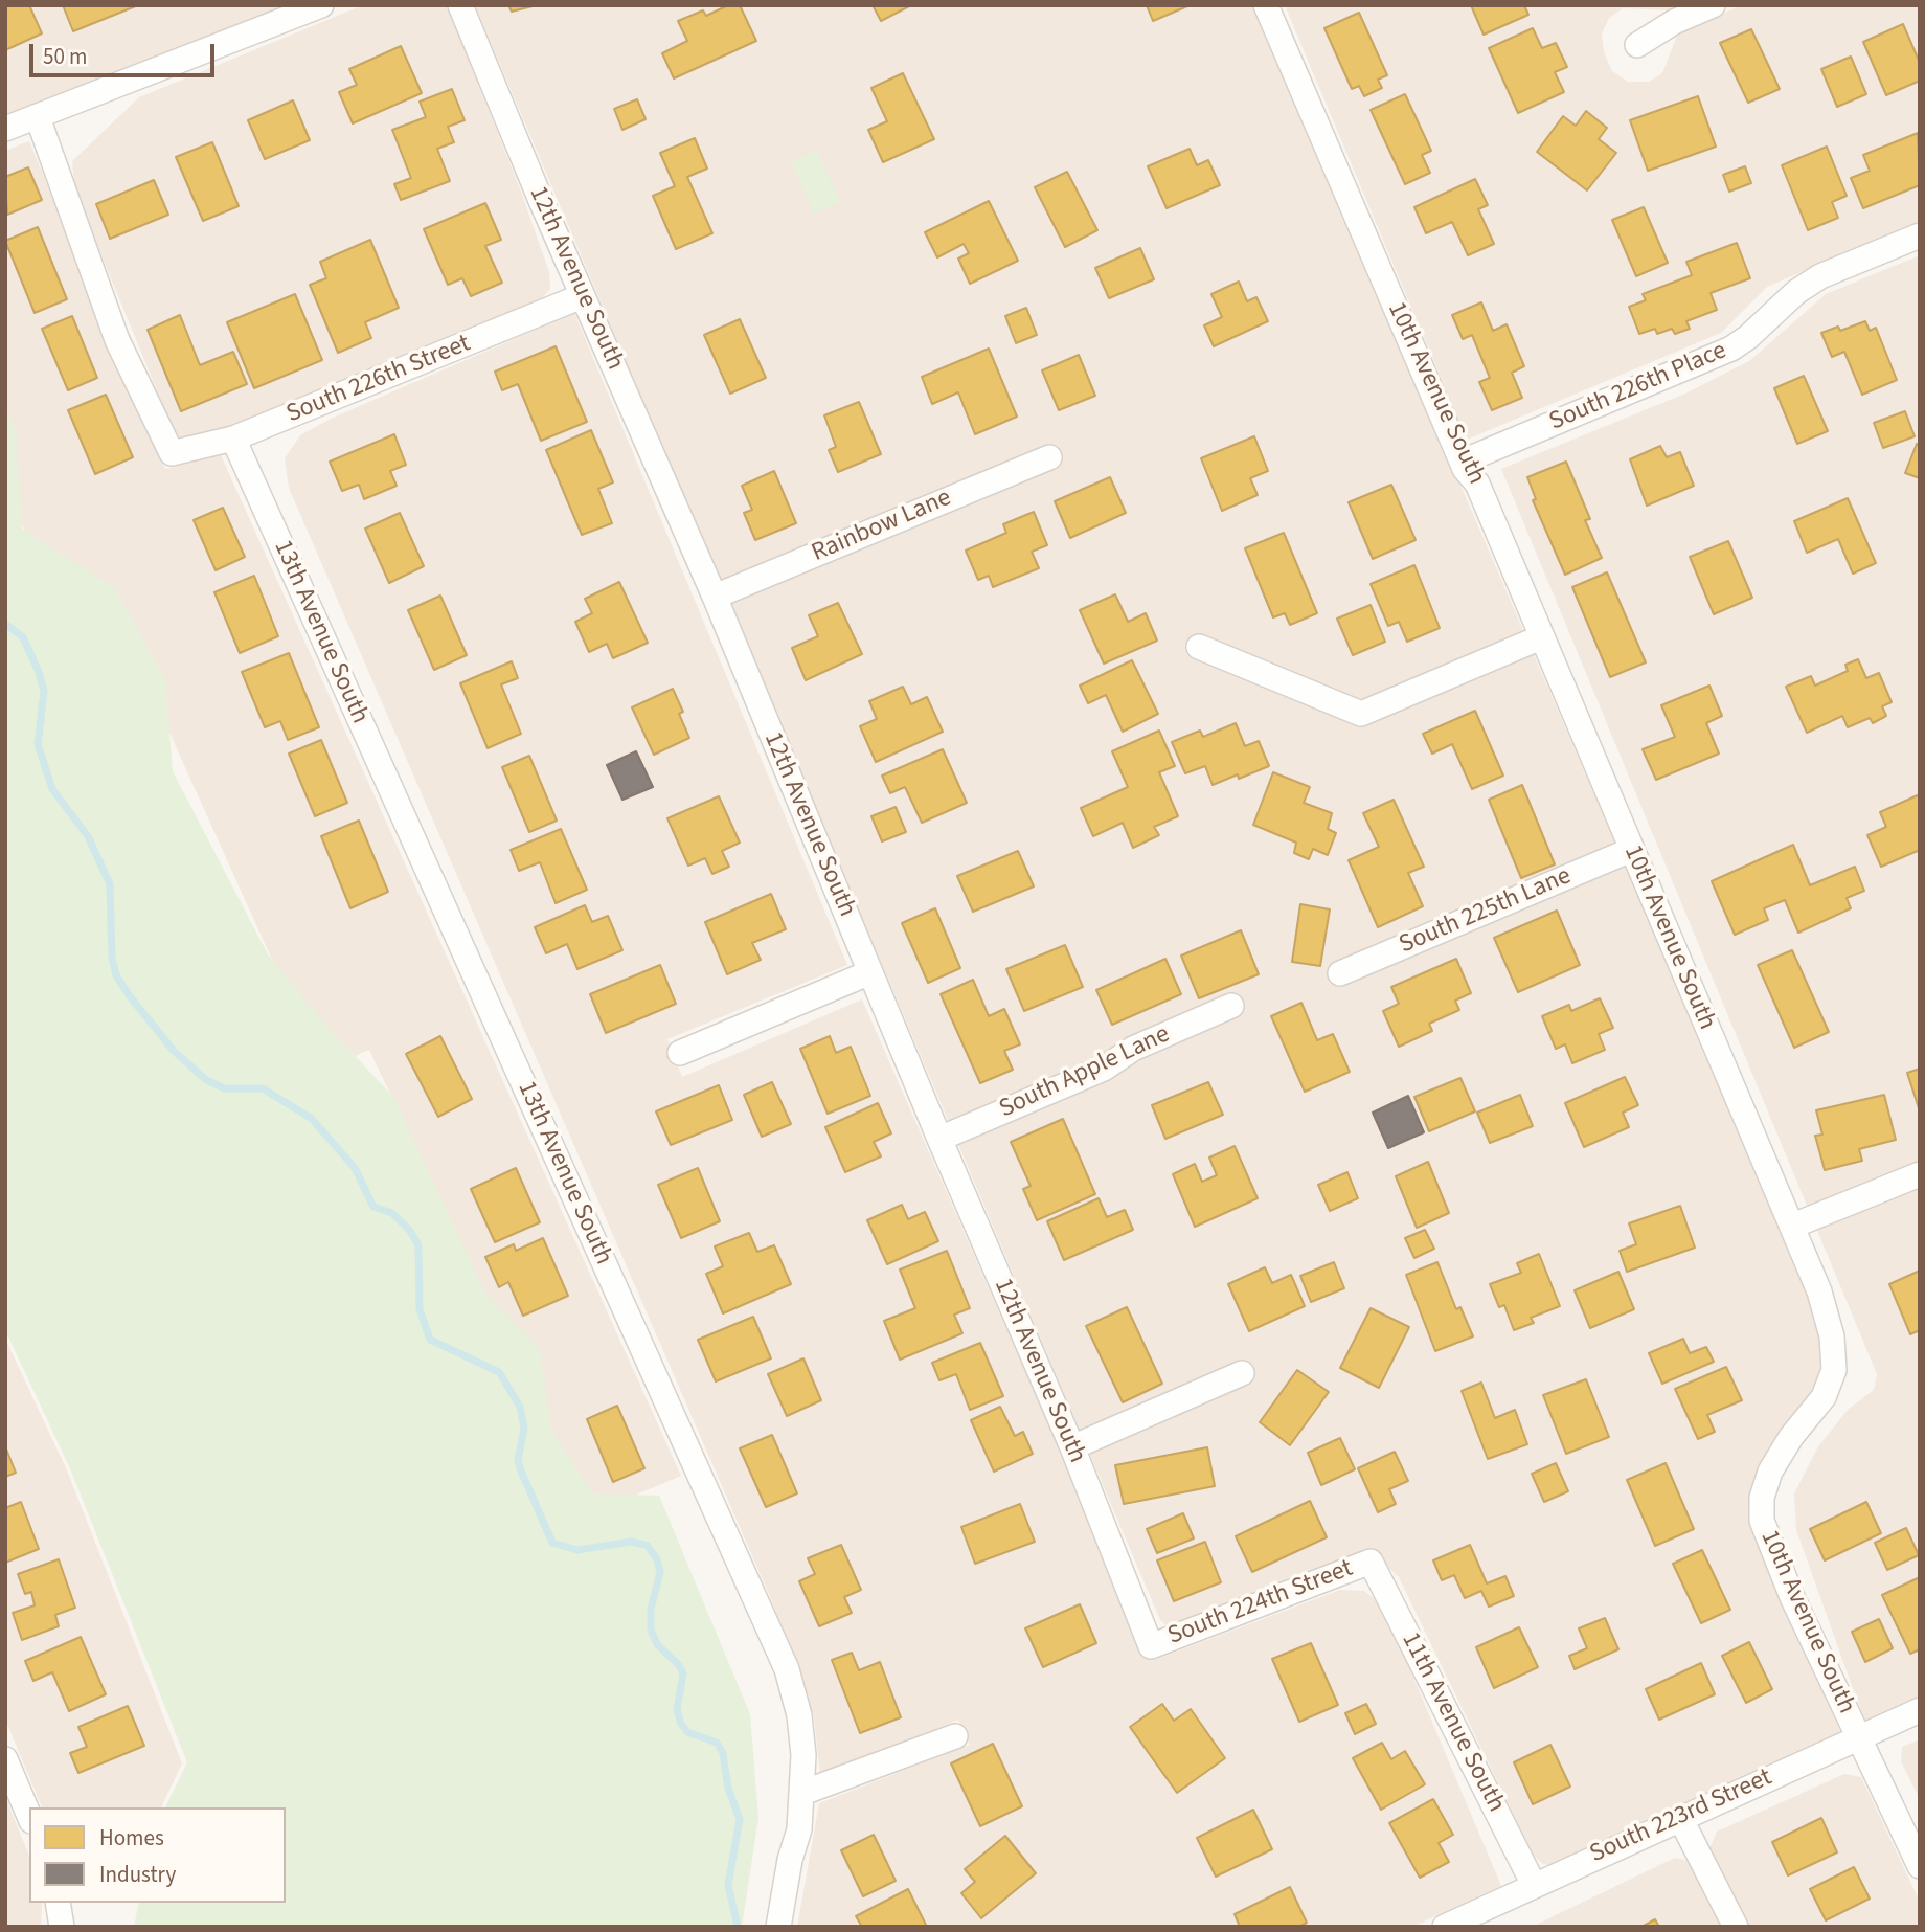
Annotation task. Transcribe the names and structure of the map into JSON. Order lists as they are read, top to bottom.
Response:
{
  "streets": {
    "street": [
      "12th Avenue South",
      "South 226th Street",
      "South 226th Place",
      "10th Avenue South",
      "Rainbow Lane",
      "13th Avenue South",
      "South 225th Lane",
      "South Apple Lane",
      "South 224th Street",
      "11th Avenue South",
      "South 223rd Street"
    ]
  },
  "crossings": [
    ["12th Avenue South", "South 226th Street"],
    ["12th Avenue South", "Rainbow Lane"],
    ["12th Avenue South", "South Apple Lane"],
    ["12th Avenue South", "South 224th Street"],
    ["South 226th Street", "13th Avenue South"],
    ["South 226th Place", "10th Avenue South"],
    ["10th Avenue South", "South 225th Lane"],
    ["10th Avenue South", "South 223rd Street"],
    ["South 224th Street", "11th Avenue South"],
    ["11th Avenue South", "South 223rd Street"]
  ],
  "legend": ["Homes", "Industry"],
  "scale_bar": "50 m"
}
